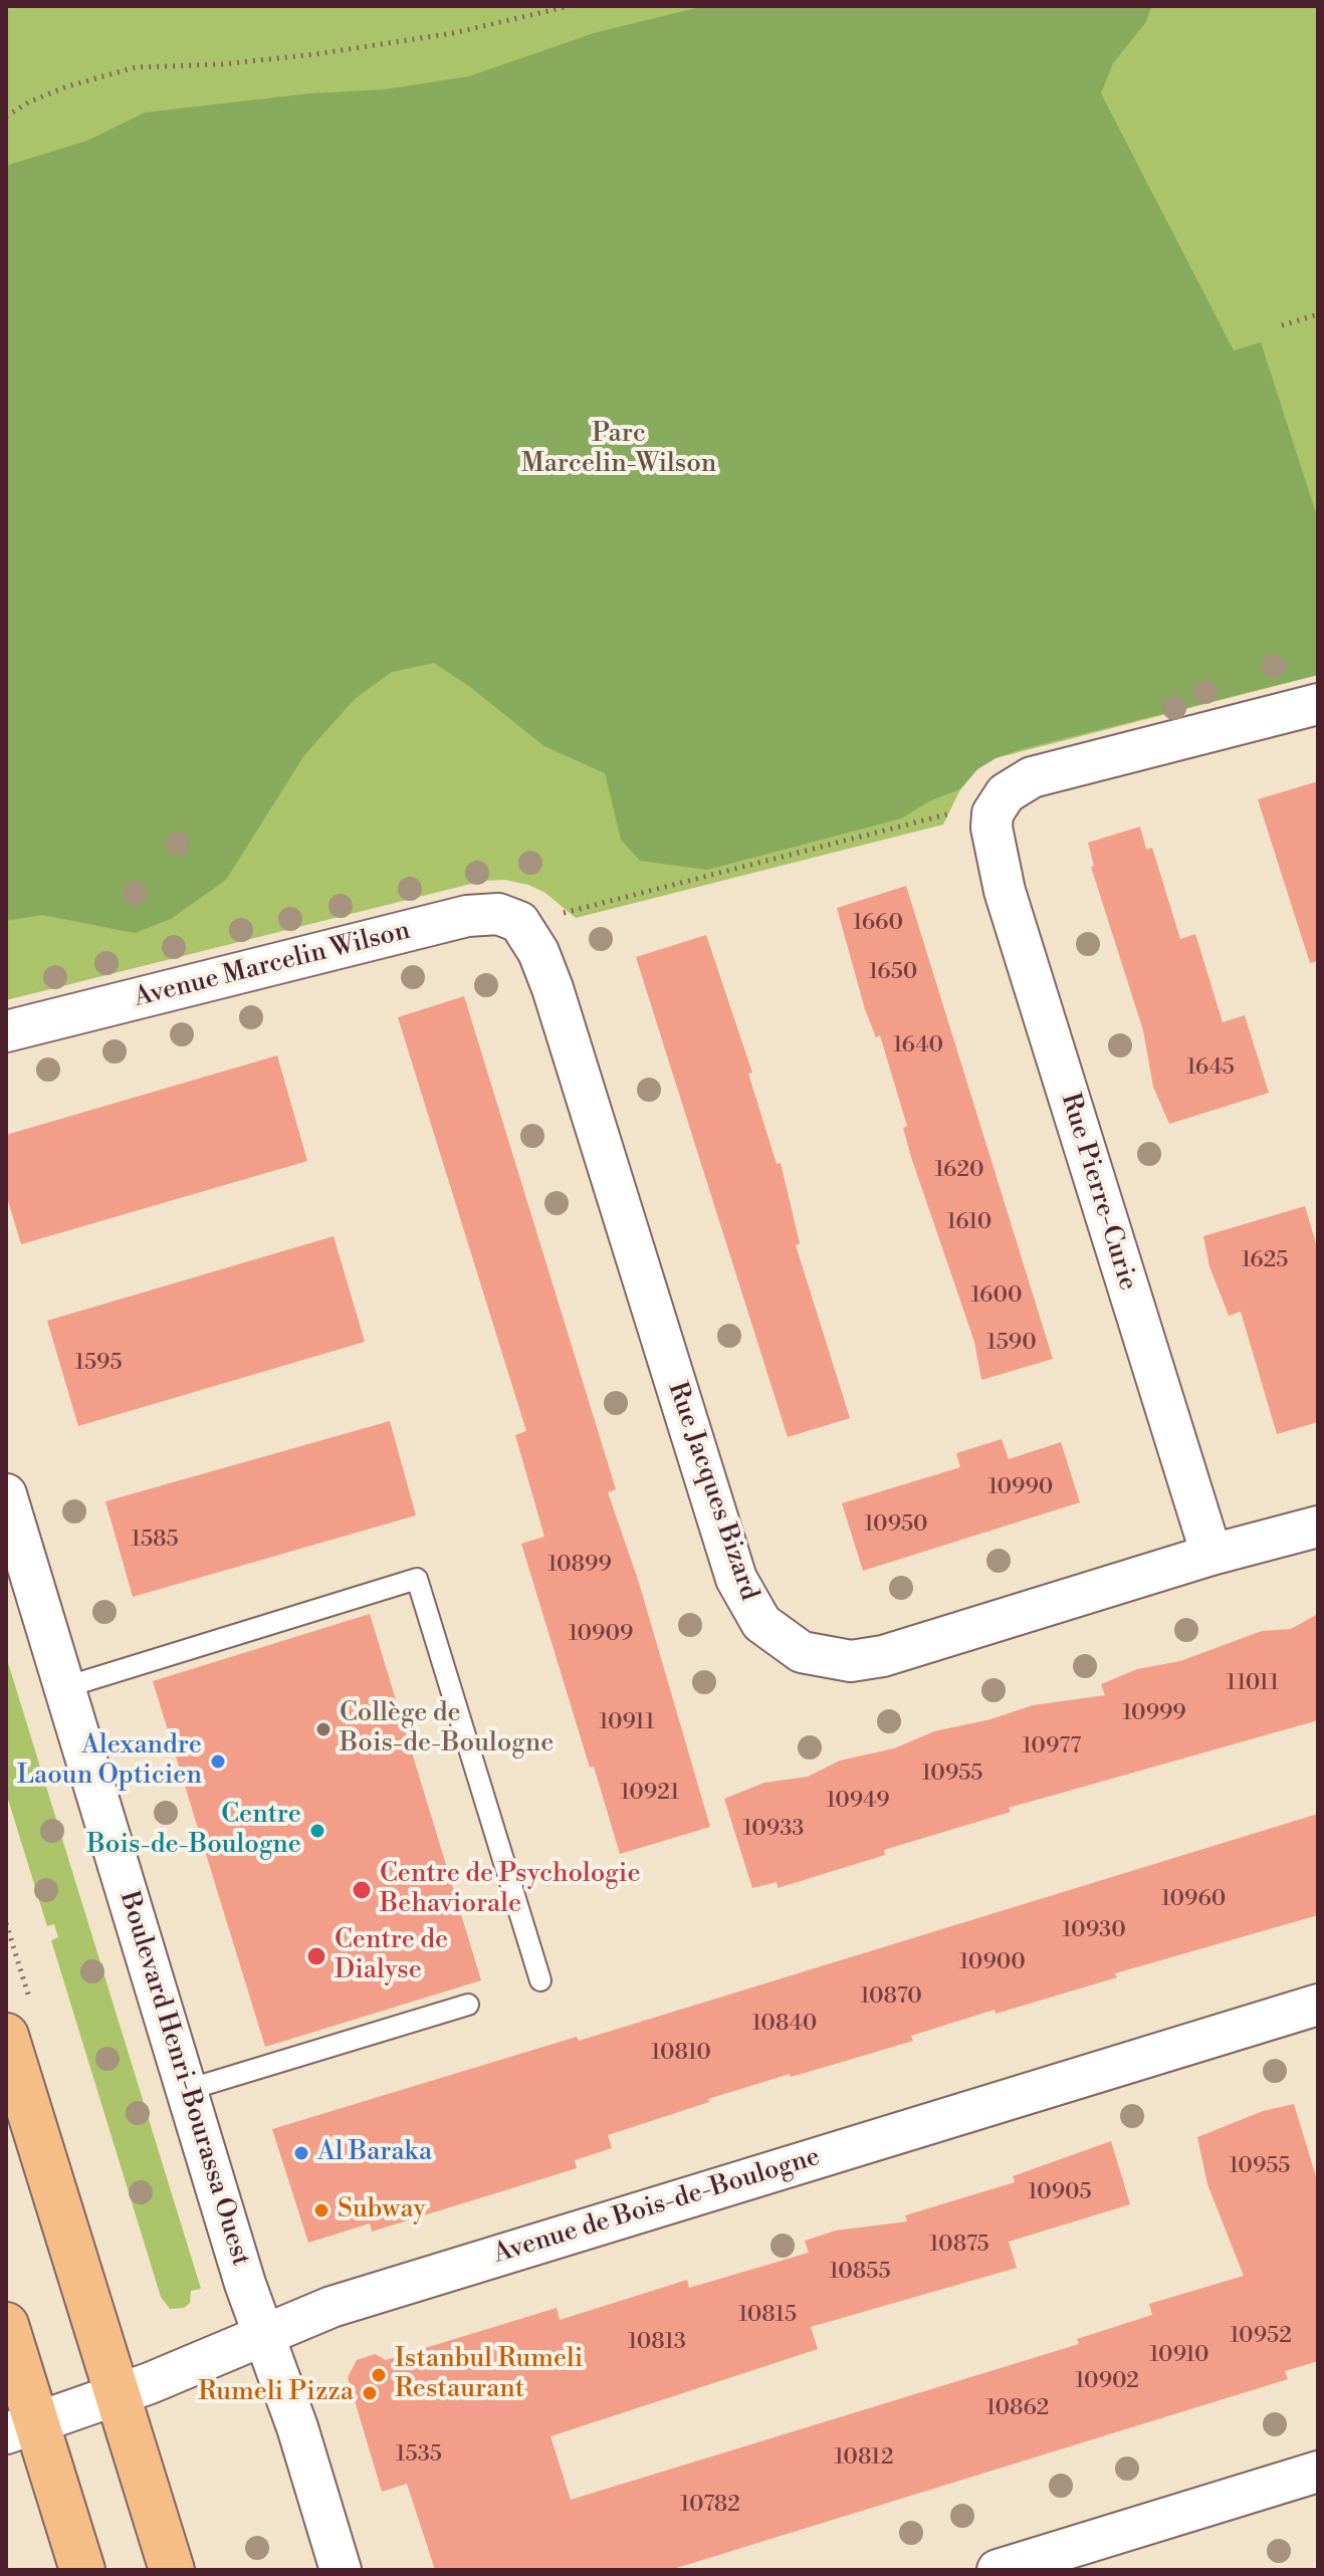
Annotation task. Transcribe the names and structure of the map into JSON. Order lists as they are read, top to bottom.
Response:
{
  "streets": {
    "street": [
      "Avenue Marcelin Wilson",
      "Rue Pierre-Curie",
      "Rue Jacques Bizard",
      "Boulevard Henri-Bourassa Ouest",
      "Avenue de Bois-de-Boulogne"
    ]
  },
  "crossings": [
    ["Avenue Marcelin Wilson", "Rue Jacques Bizard"],
    ["Rue Pierre-Curie", "Rue Jacques Bizard"],
    ["Boulevard Henri-Bourassa Ouest", "Avenue de Bois-de-Boulogne"]
  ],
  "parks": ["Parc Marcelin-Wilson"],
  "places": [
    "Collège de Bois-de-Boulogne",
    "Alexandre Laoun Opticien",
    "Centre Bois-de-Boulogne",
    "Centre de Psychologie Behaviorale",
    "Centre de Dialyse",
    "Al Baraka",
    "Subway",
    "Istanbul Rumeli Restaurant",
    "Rumeli Pizza"
  ],
  "house_numbers": [
    "1660",
    "1650",
    "1640",
    "1645",
    "1620",
    "1610",
    "1625",
    "1600",
    "1590",
    "1595",
    "10990",
    "10950",
    "1585",
    "10899",
    "10909",
    "11011",
    "10999",
    "10911",
    "10977",
    "10955",
    "10921",
    "10949",
    "10933",
    "10960",
    "10930",
    "10900",
    "10870",
    "10840",
    "10810",
    "10955",
    "10905",
    "10875",
    "10855",
    "10815",
    "10952",
    "10813",
    "10910",
    "10902",
    "10862",
    "1535",
    "10812",
    "10782"
  ]
}
